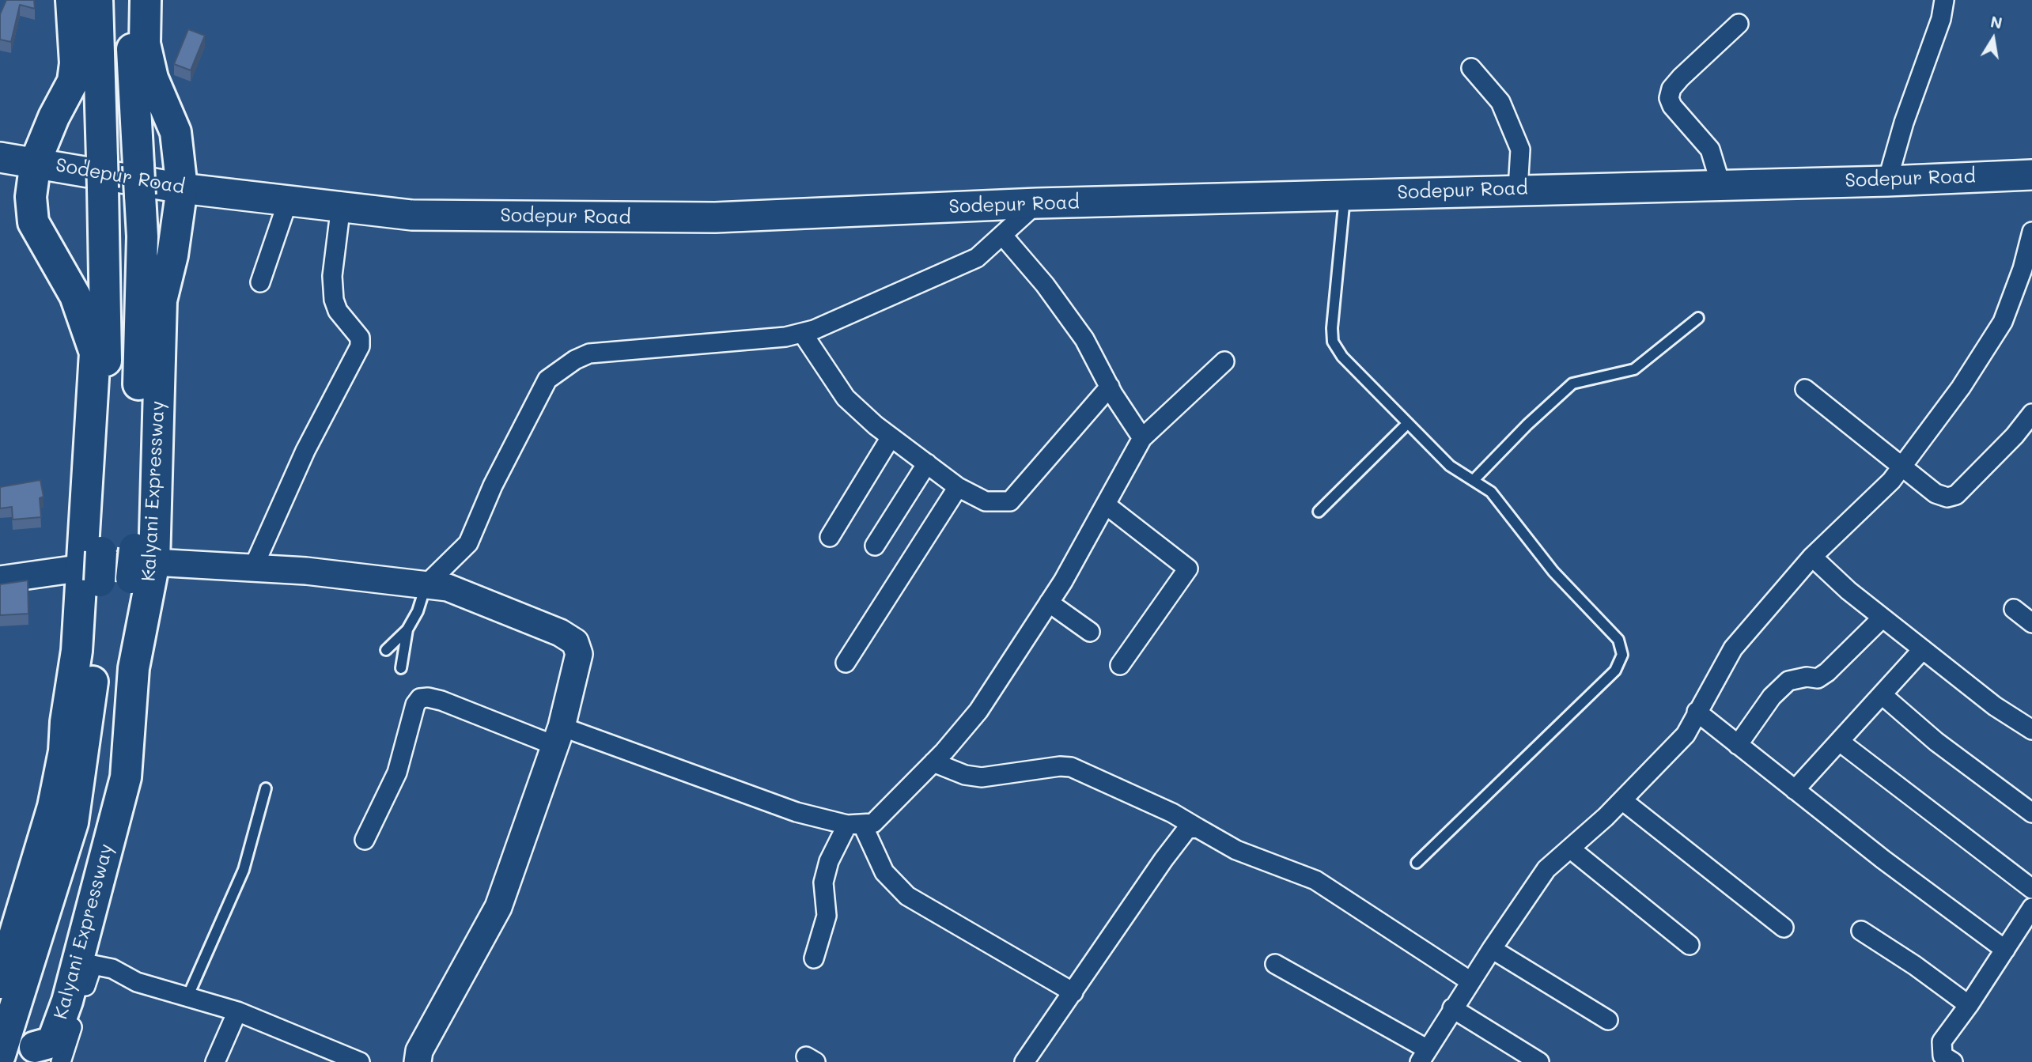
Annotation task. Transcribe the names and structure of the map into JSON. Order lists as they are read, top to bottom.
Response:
{
  "streets": {
    "highway": ["Kalyani Expressway"],
    "main road": ["Sodepur Road"]
  },
  "crossings": [
    ["Sodepur Road", "Kalyani Expressway"]
  ],
  "north": "top"
}
